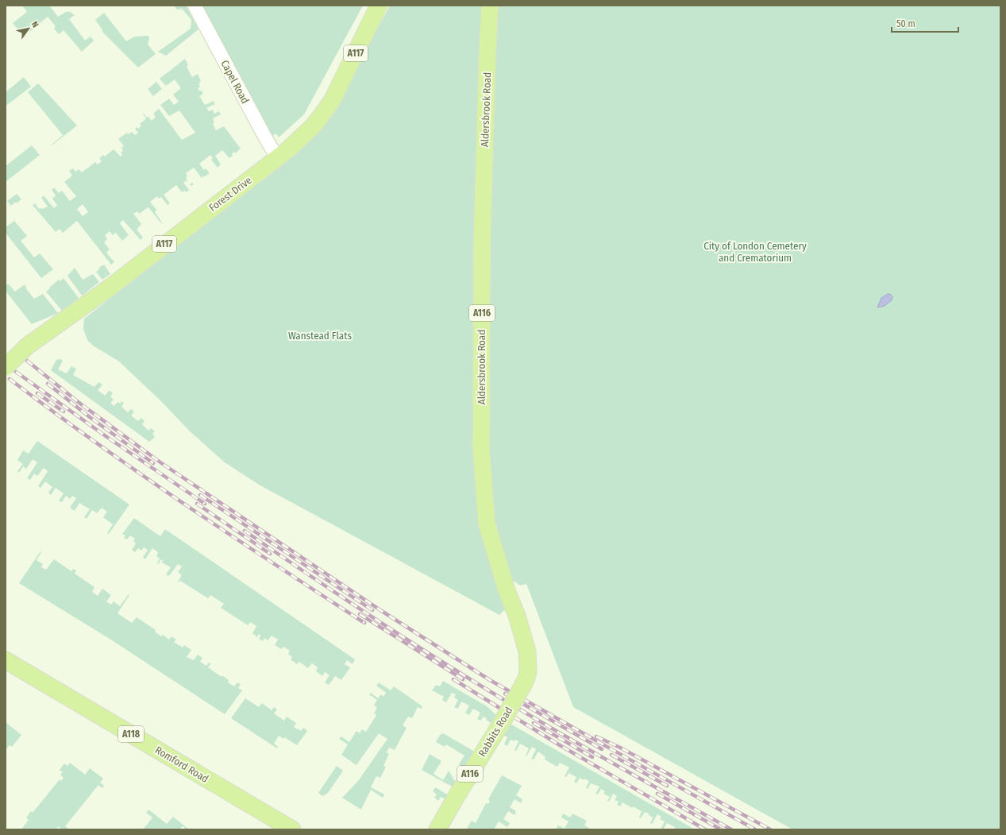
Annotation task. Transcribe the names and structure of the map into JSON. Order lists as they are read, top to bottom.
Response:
{
  "streets": {
    "main road": [
      "A117",
      "Aldersbrook Road",
      "Forest Drive",
      "A116",
      "Rabbits Road",
      "A118",
      "Romford Road"
    ],
    "street": ["Capel Road"]
  },
  "crossings": [
    ["Capel Road", "Forest Drive"],
    ["Aldersbrook Road", "Rabbits Road"]
  ],
  "parks": ["City of London Cemetery and Crematorium", "Wanstead Flats"],
  "scale_bar": "50 m",
  "north": "top right"
}
